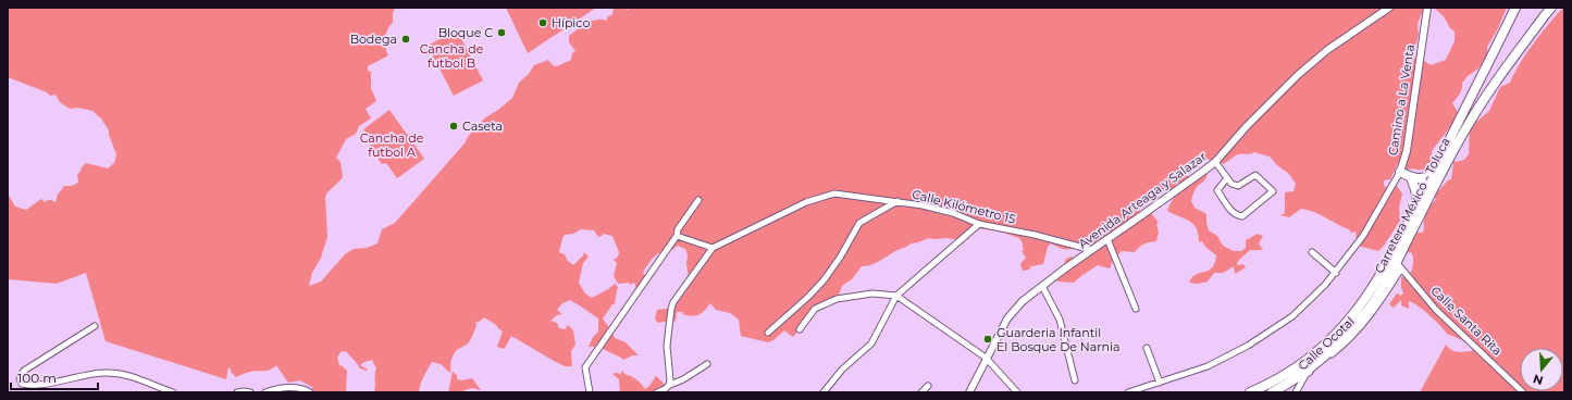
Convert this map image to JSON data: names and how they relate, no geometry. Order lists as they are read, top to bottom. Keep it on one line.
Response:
{"streets":{"main road":["Carretera México - Toluca"],"street":["Camino a La Venta","Avenida Arteaga y Salazar","Calle Kilómetro 15","Calle Santa Rita","Calle Ocotal"]},"crossings":[["Avenida Arteaga y Salazar","Calle Kilómetro 15"],["Carretera México - Toluca","Calle Santa Rita"],["Carretera México - Toluca","Calle Ocotal"],["Calle Santa Rita","Calle Ocotal"]],"parks":["Cancha de futbol B","Cancha de futbol A"],"places":["Hípico","Bloque C","Bodega","Caseta","Guarderia Infantil El Bosque De Narnia"],"scale_bar":"100 m","north":"bottom"}
